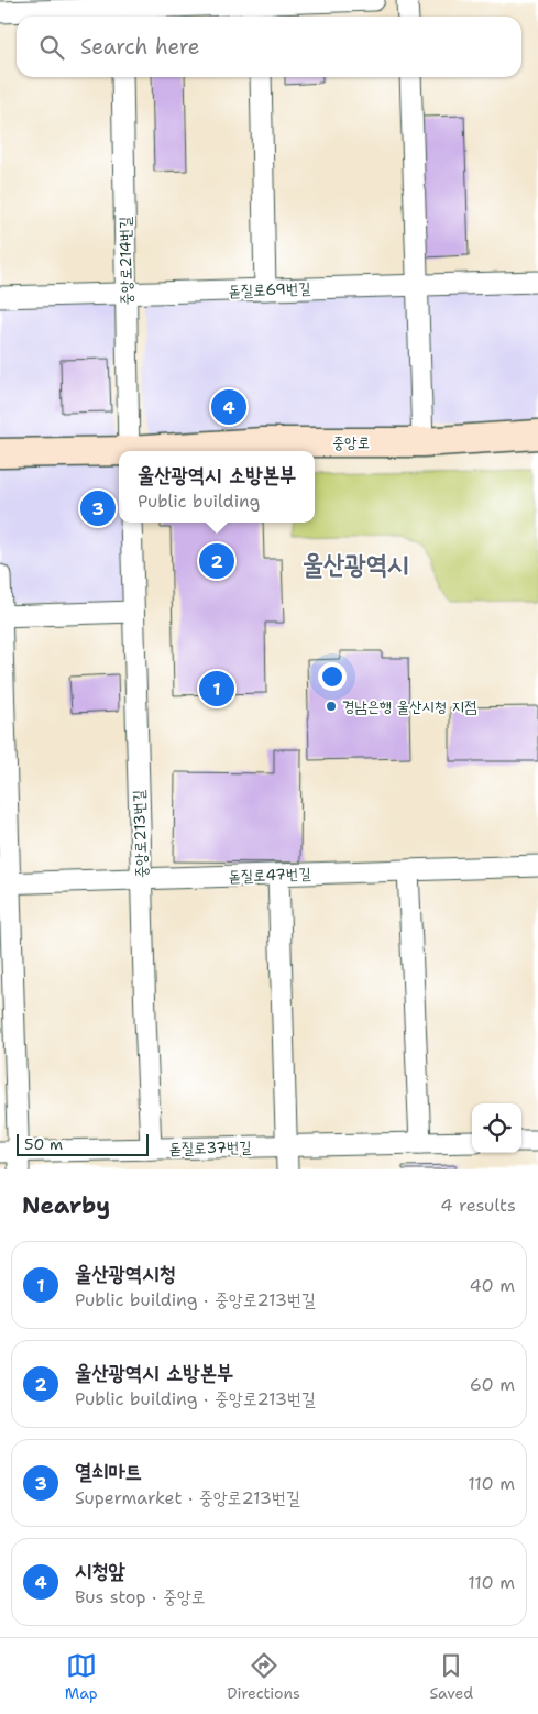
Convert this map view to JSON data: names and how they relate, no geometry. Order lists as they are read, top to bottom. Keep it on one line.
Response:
{"streets":{"main road":["중앙로"],"street":["중앙로214번길","돋질로69번길","중앙로213번길","돋질로47번길","돋질로37번길"]},"crossings":[["중앙로214번길","돋질로69번길"],["중앙로213번길","돋질로47번길"],["중앙로213번길","돋질로37번길"]],"districts":["울산광역시"],"places":["경남은행 울산시청 지점"],"scale_bar":"50 m","page":{"search":"Search here","pins":["4","3","2","1"],"popup":["울산광역시 소방본부","Public building"],"scale":"50 m","heading":["Nearby","4 results"],"list":[{"mark":"1","name":"울산광역시청","note":"Public building · 중앙로213번길","value":"40 m"},{"mark":"2","name":"울산광역시 소방본부","note":"Public building · 중앙로213번길","value":"60 m"},{"mark":"3","name":"열쇠마트","note":"Supermarket · 중앙로213번길","value":"110 m"},{"mark":"4","name":"시청앞","note":"Bus stop · 중앙로","value":"110 m"}],"nav":["Map","Directions","Saved"]}}
